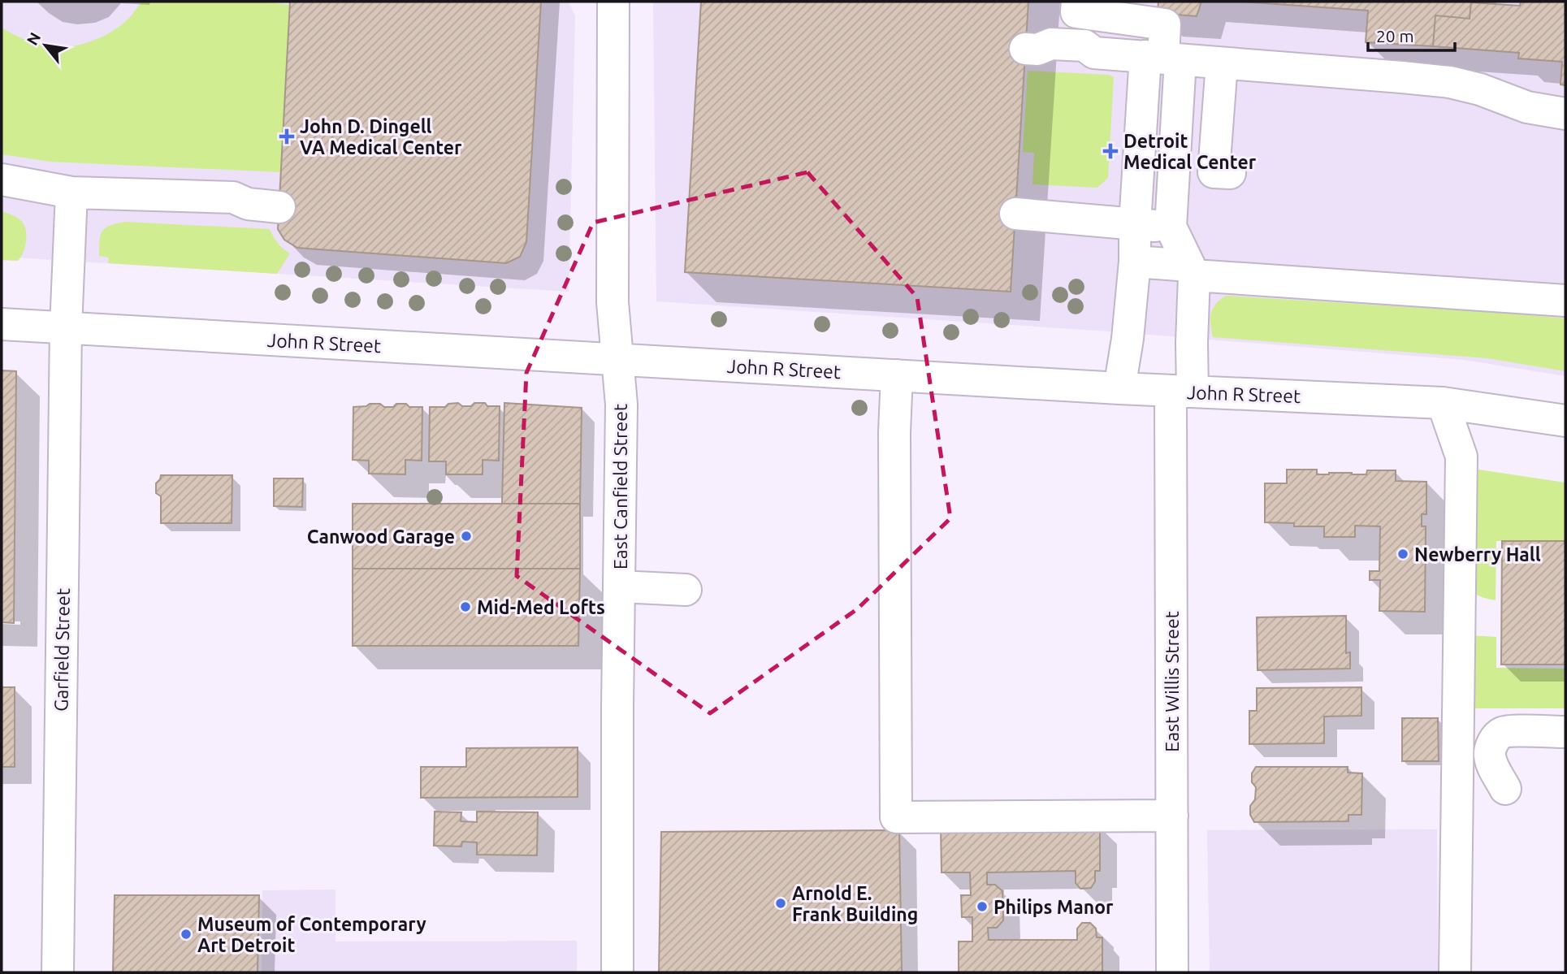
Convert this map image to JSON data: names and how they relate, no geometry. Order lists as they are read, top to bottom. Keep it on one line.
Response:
{"streets":{"street":["John R Street","East Canfield Street","Garfield Street","East Willis Street"]},"crossings":[["John R Street","East Canfield Street"],["John R Street","Garfield Street"],["John R Street","East Willis Street"]],"places":{"health":["John D. Dingell VA Medical Center","Detroit Medical Center"],"other":["Canwood Garage","Newberry Hall","Mid-Med Lofts","Arnold E. Frank Building","Philips Manor","Museum of Contemporary Art Detroit"]},"scale_bar":"20 m","north":"top left"}
